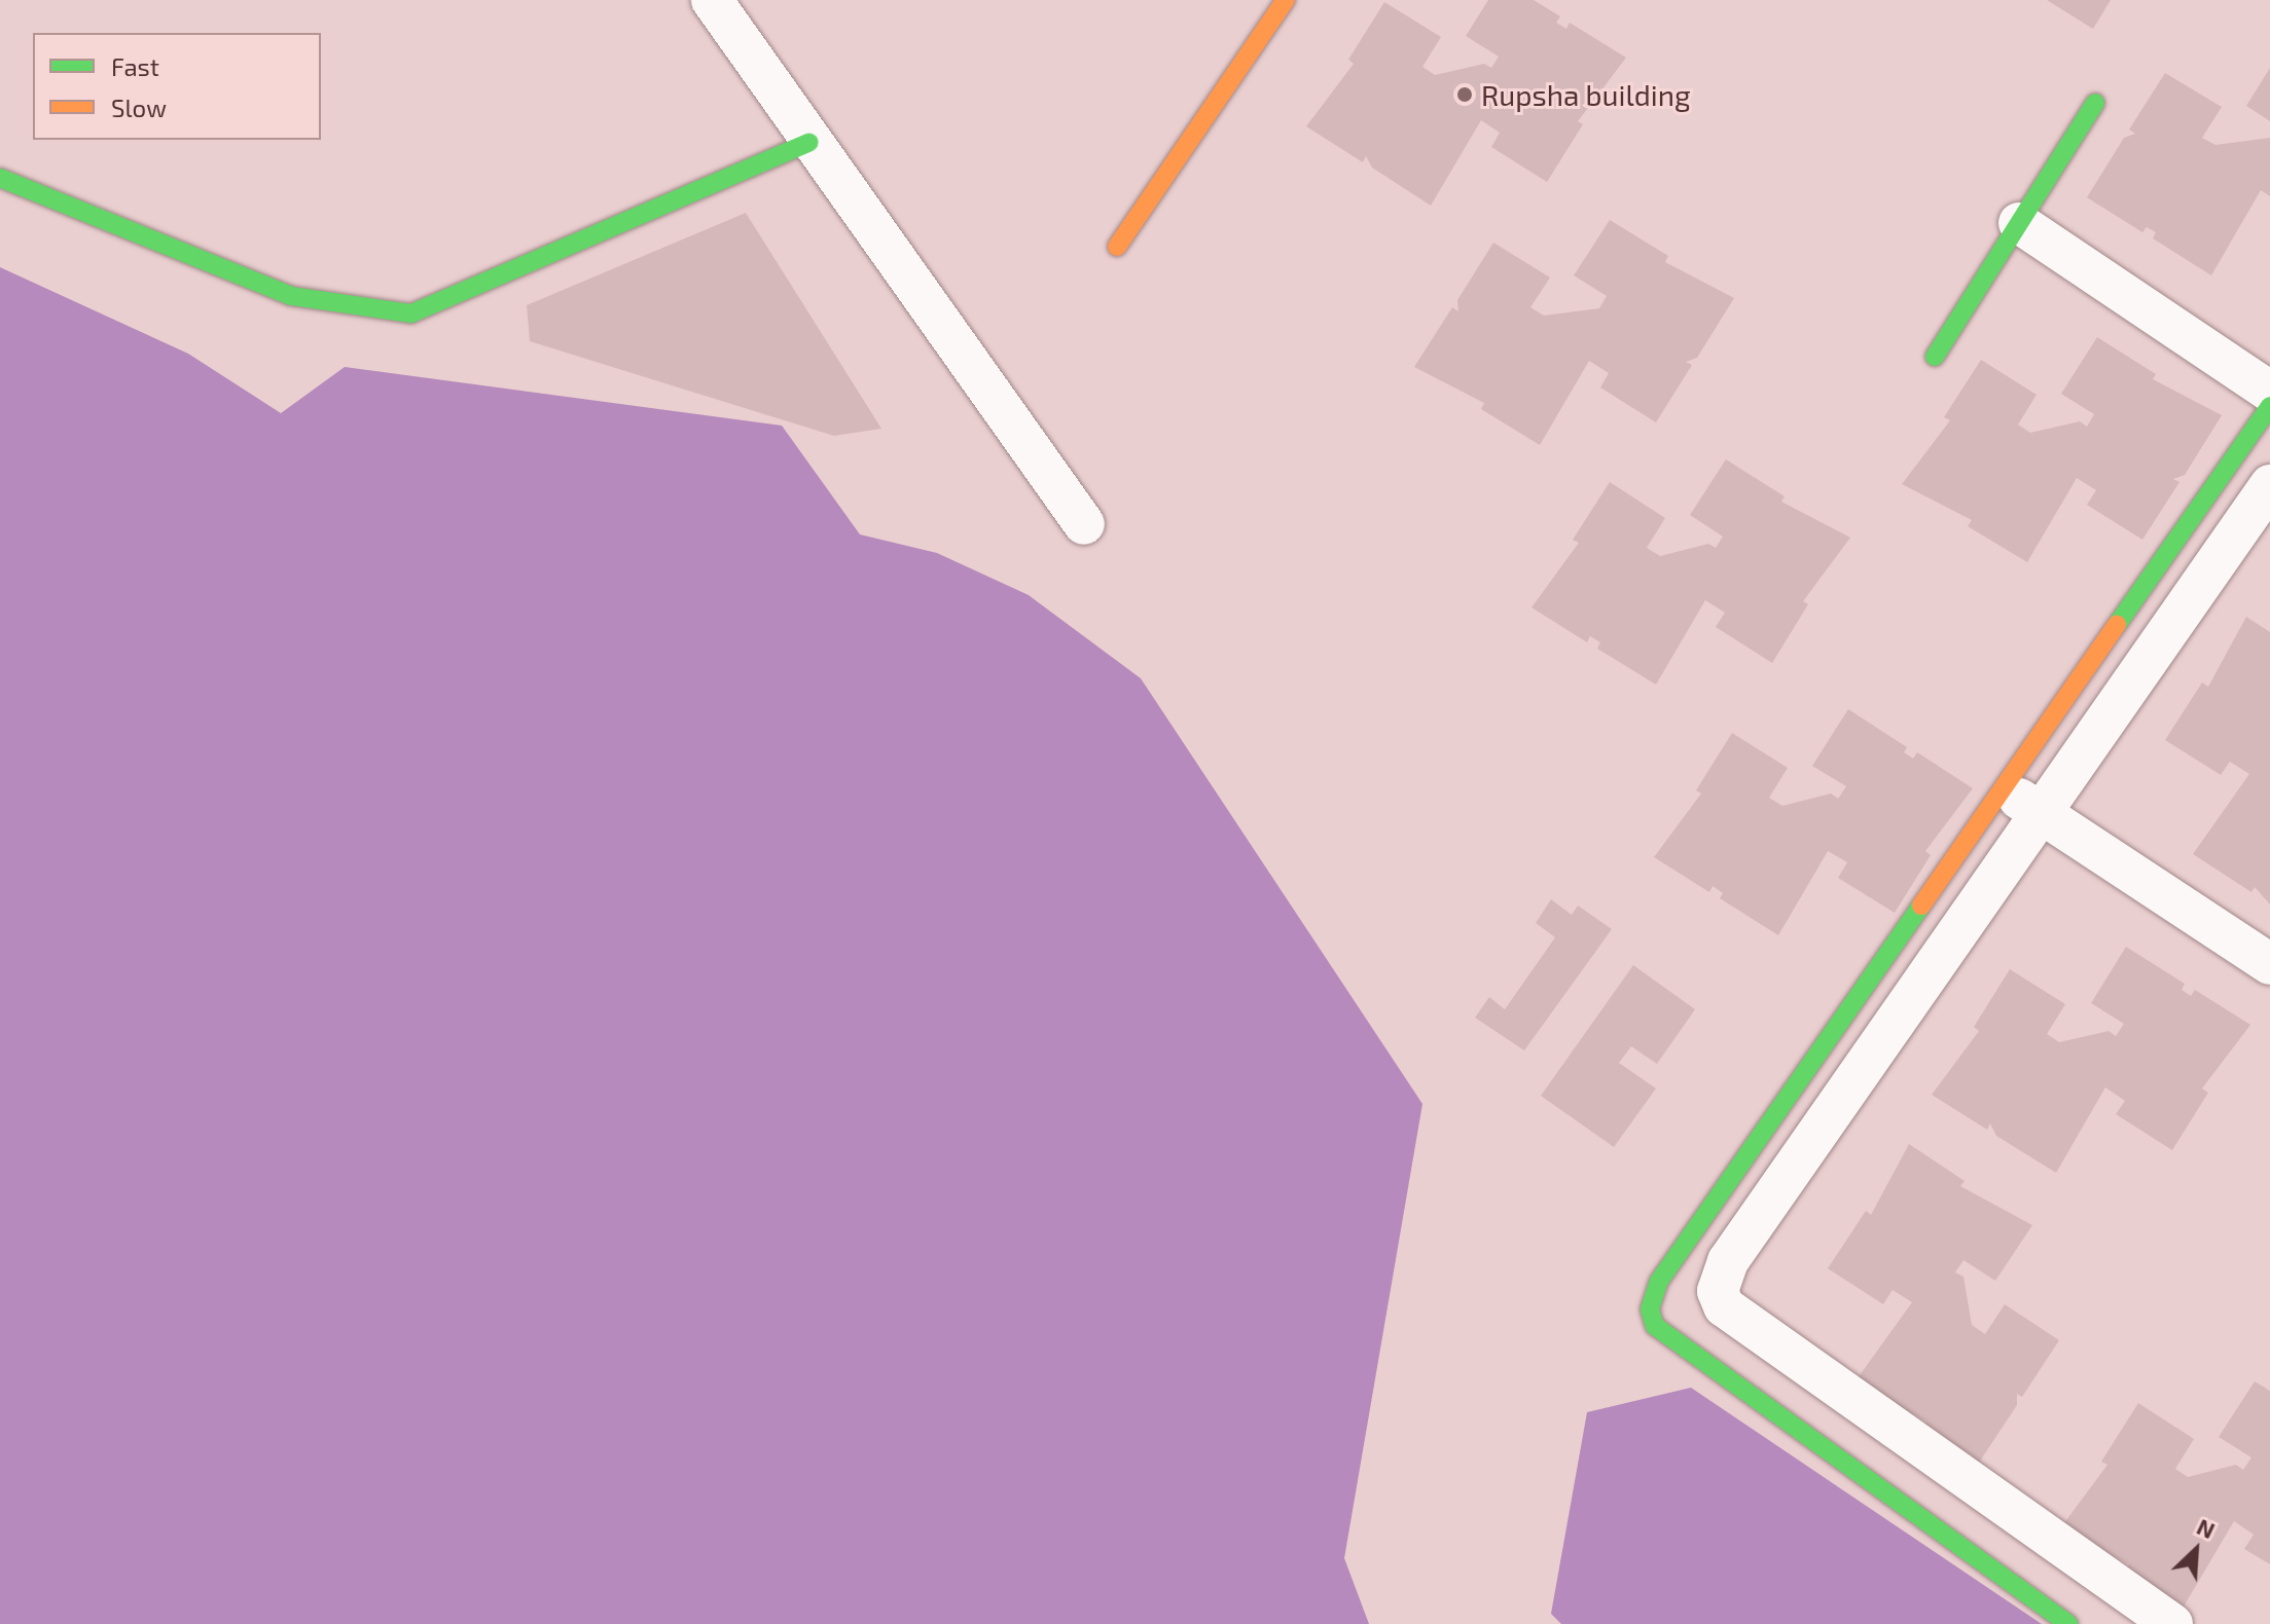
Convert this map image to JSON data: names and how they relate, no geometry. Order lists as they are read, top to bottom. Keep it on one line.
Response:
{"places":["Rupsha building"],"legend":["Fast","Slow"],"north":"top right"}
